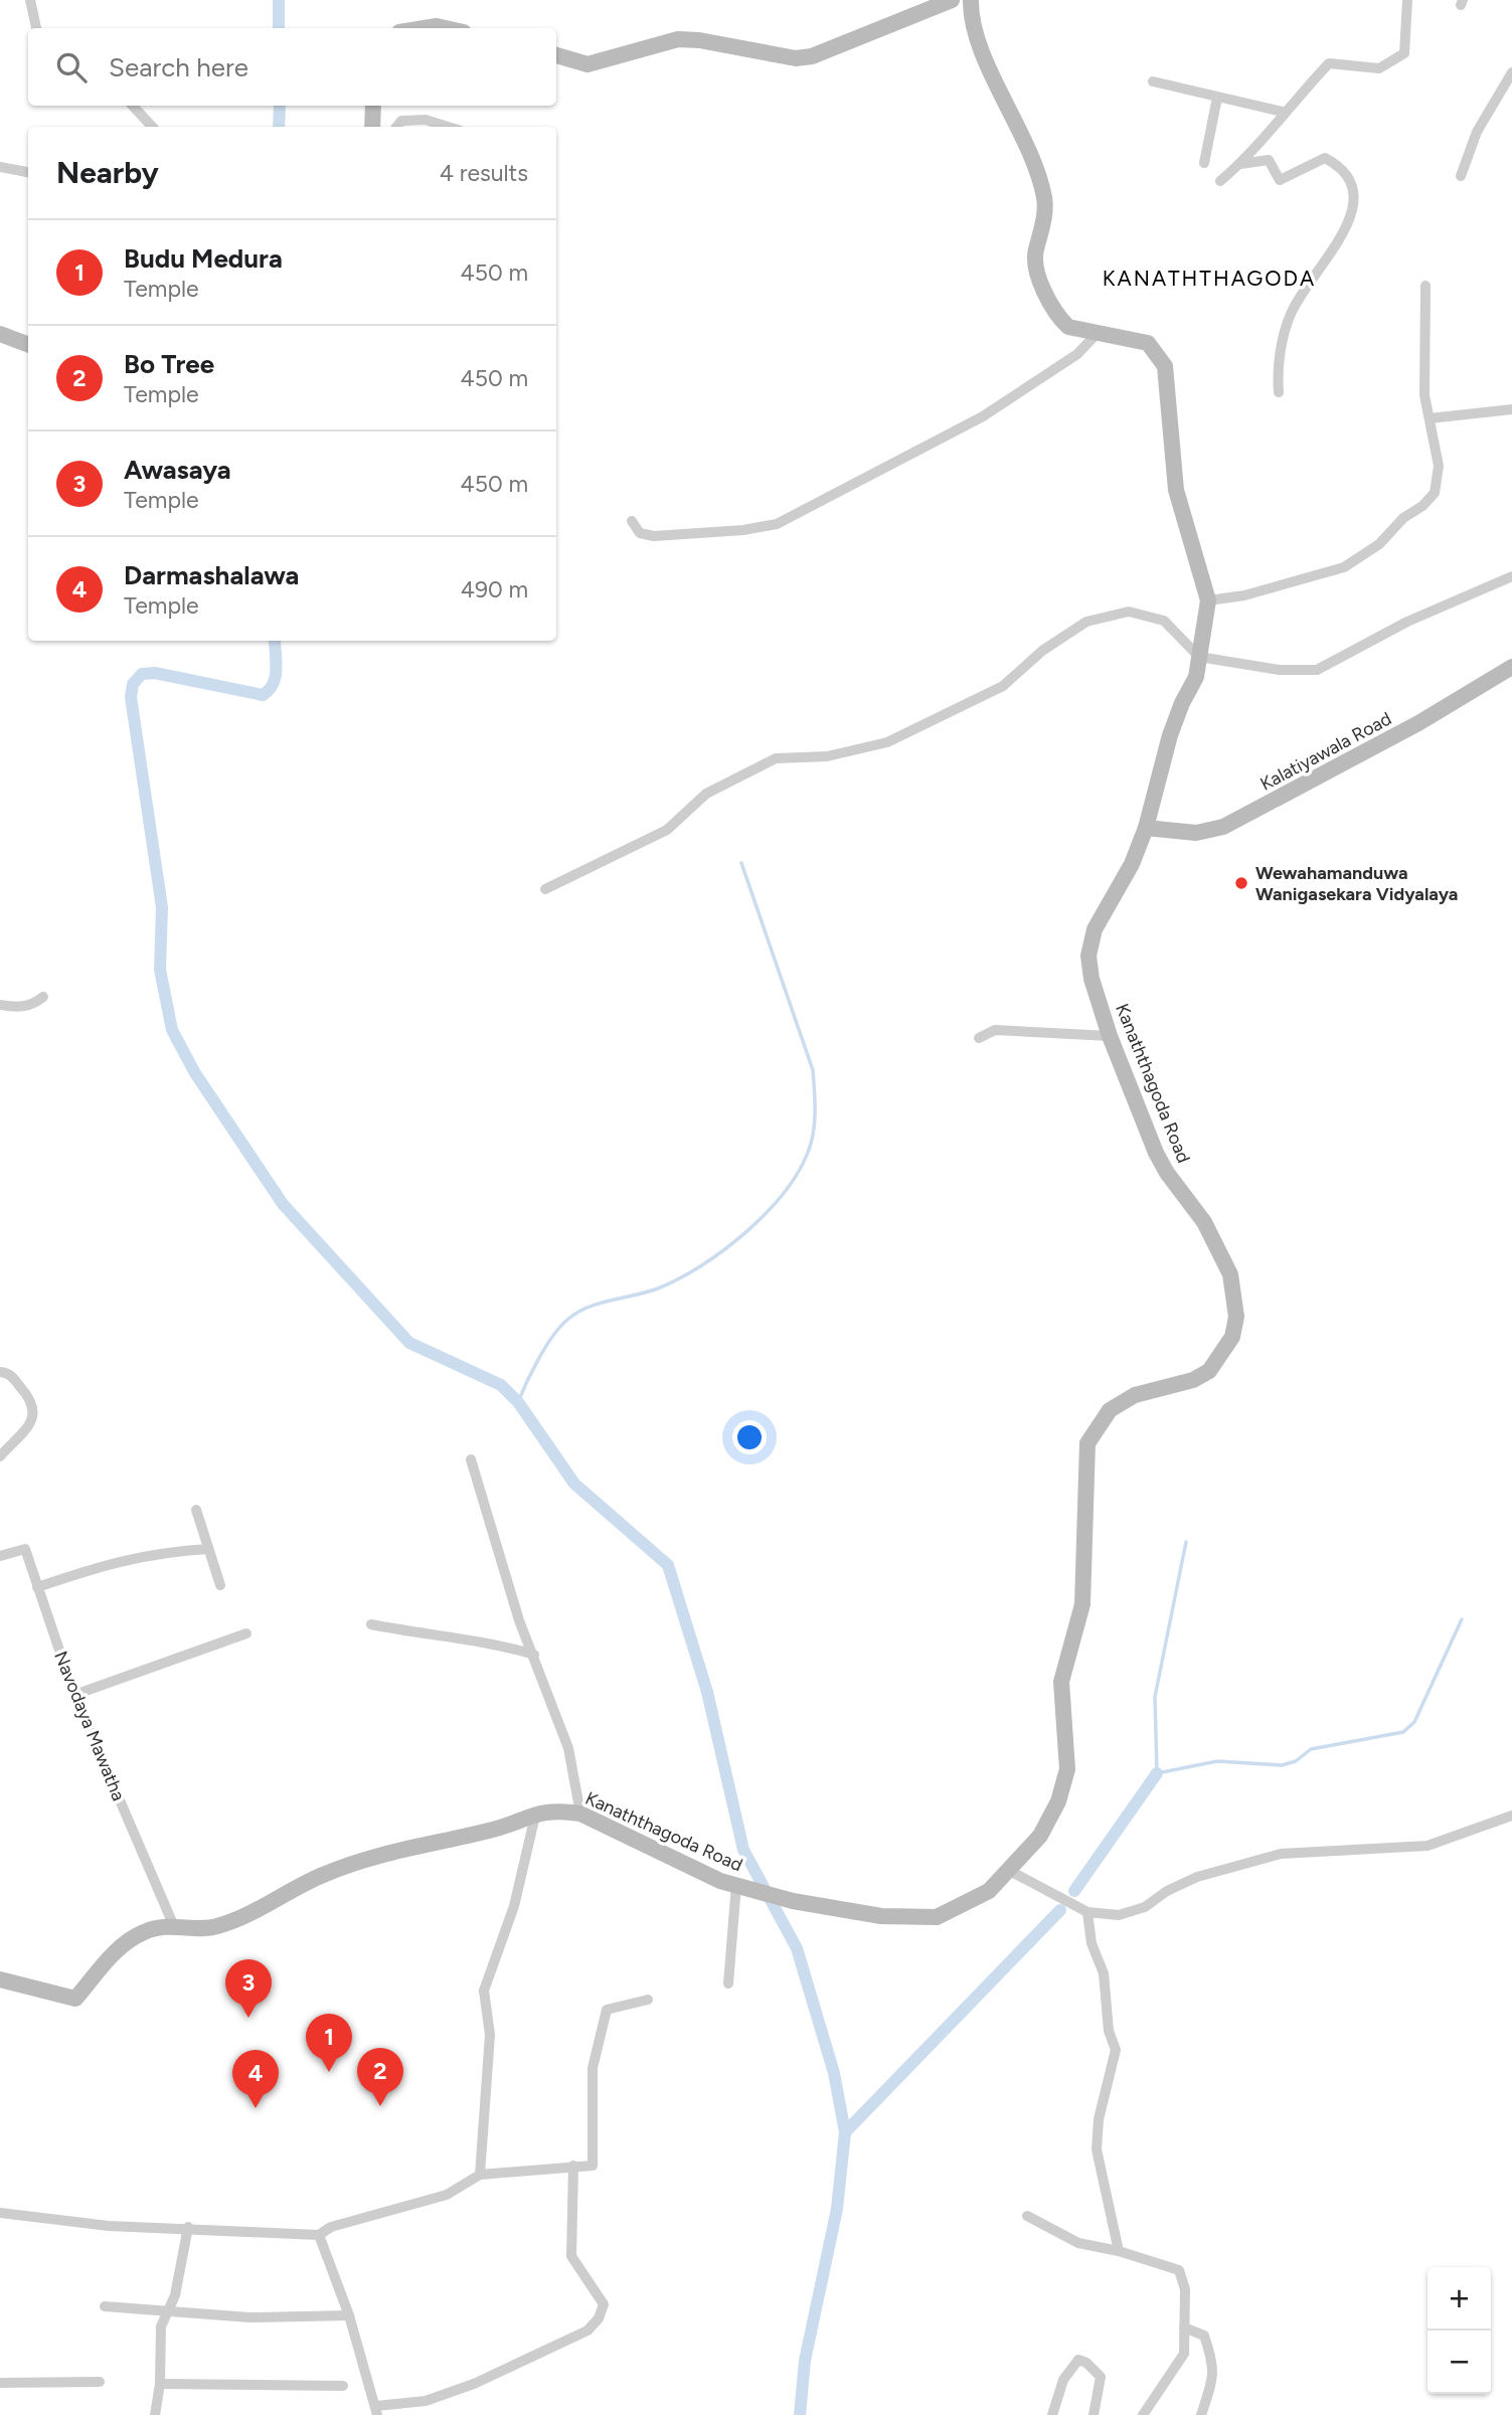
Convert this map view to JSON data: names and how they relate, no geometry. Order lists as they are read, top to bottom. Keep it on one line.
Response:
{"streets":{"street":["Kalatiyawala Road","Kanaththagoda Road","Navodaya Mawatha"]},"crossings":[["Kalatiyawala Road","Kanaththagoda Road"],["Kanaththagoda Road","Navodaya Mawatha"]],"districts":["KANATHTHAGODA"],"places":["Wewahamanduwa Wanigasekara Vidyalaya"],"page":{"search":"Search here","heading":["Nearby","4 results"],"list":[{"mark":"1","name":"Budu Medura","note":"Temple","value":"450 m"},{"mark":"2","name":"Bo Tree","note":"Temple","value":"450 m"},{"mark":"3","name":"Awasaya","note":"Temple","value":"450 m"},{"mark":"4","name":"Darmashalawa","note":"Temple","value":"490 m"}],"pins":["3","1","2","4"],"map_buttons":["+","−"]}}
